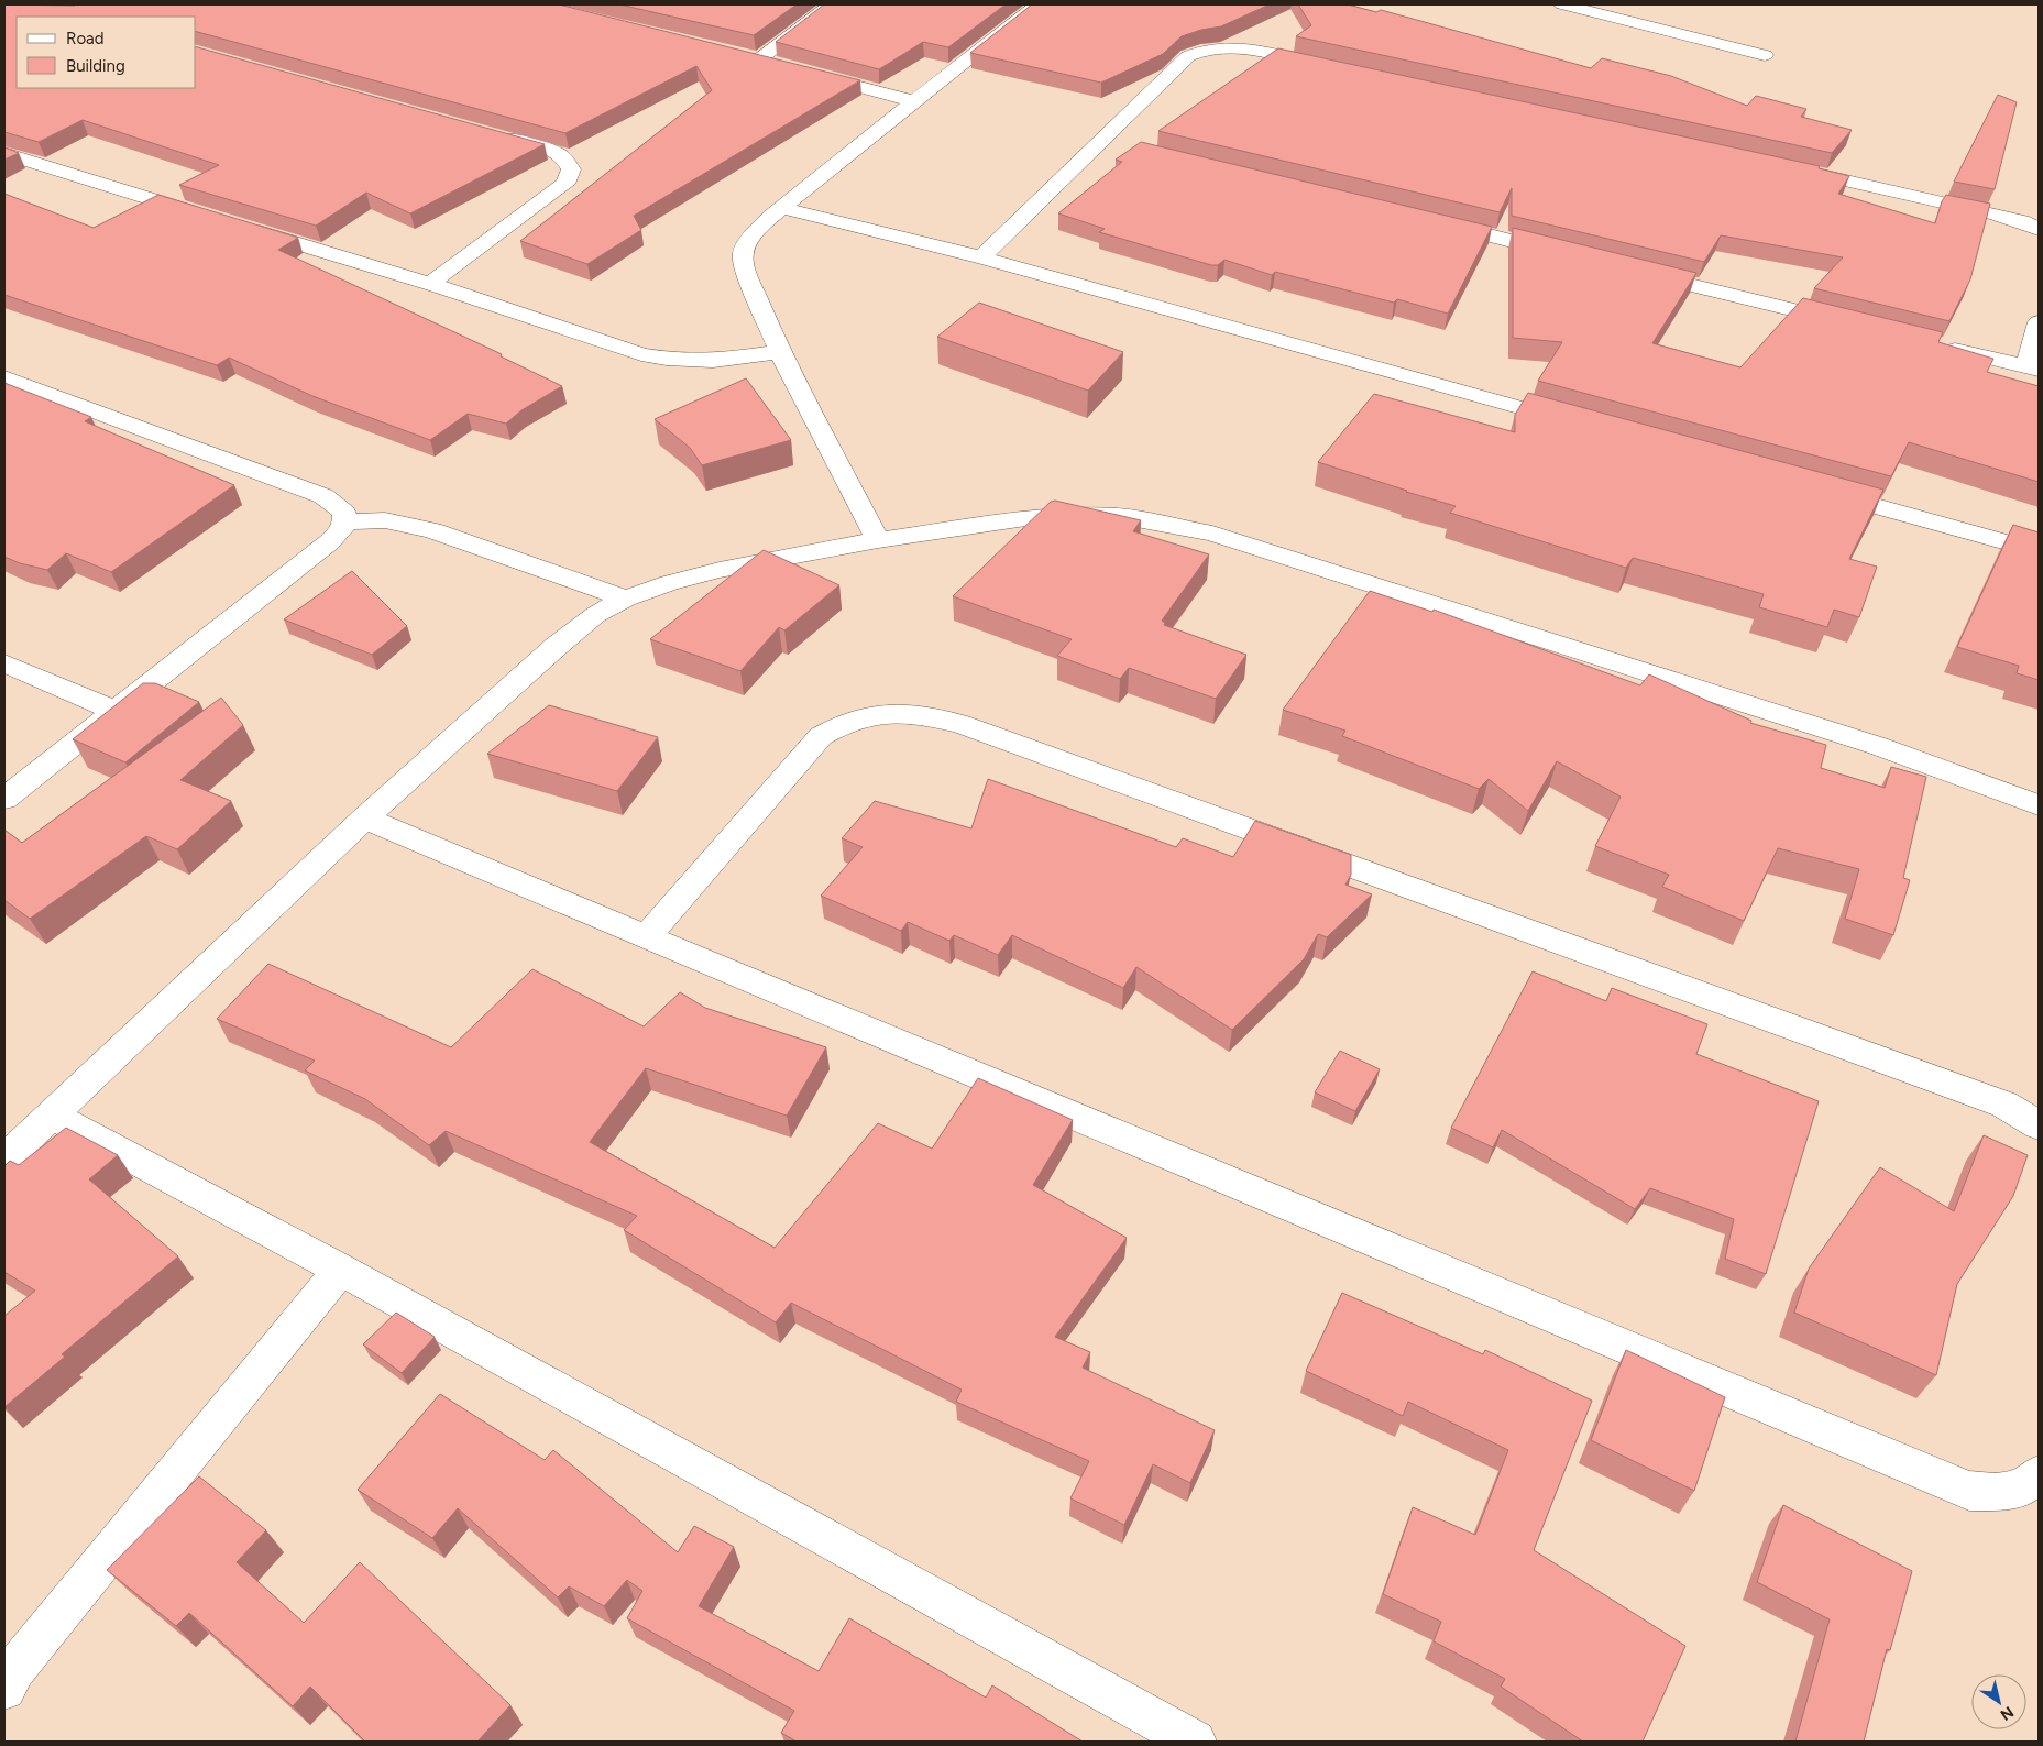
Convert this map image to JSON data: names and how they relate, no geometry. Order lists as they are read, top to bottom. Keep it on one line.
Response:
{"legend":["Road","Building"],"north":"bottom right"}
